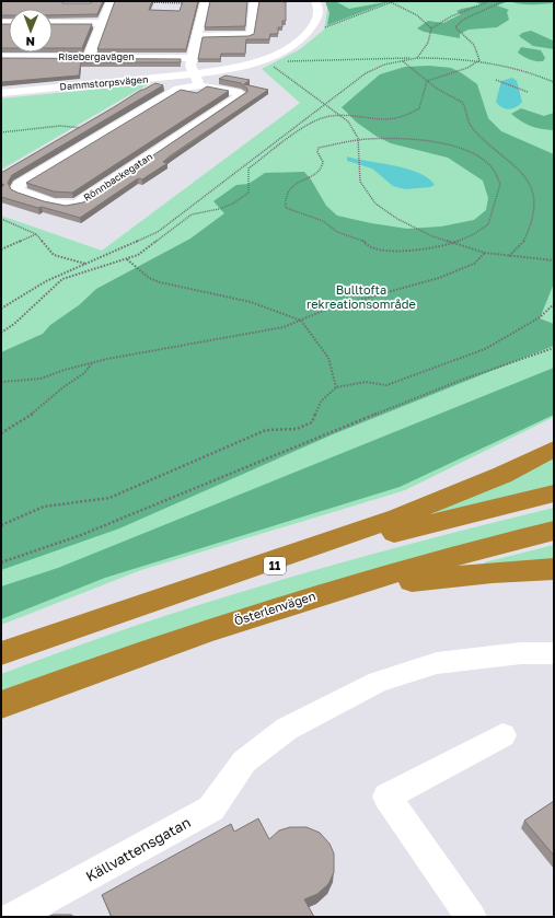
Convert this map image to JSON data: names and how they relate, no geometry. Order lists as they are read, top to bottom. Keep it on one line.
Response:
{"streets":{"highway":["11","Österlenvägen"],"street":["Risebergavägen","Dammstorpsvägen","Rönnbackegatan","Källvattensgatan"]},"crossings":[["Dammstorpsvägen","Rönnbackegatan"]],"parks":["Bulltofta rekreationsområde"],"north":"bottom"}
